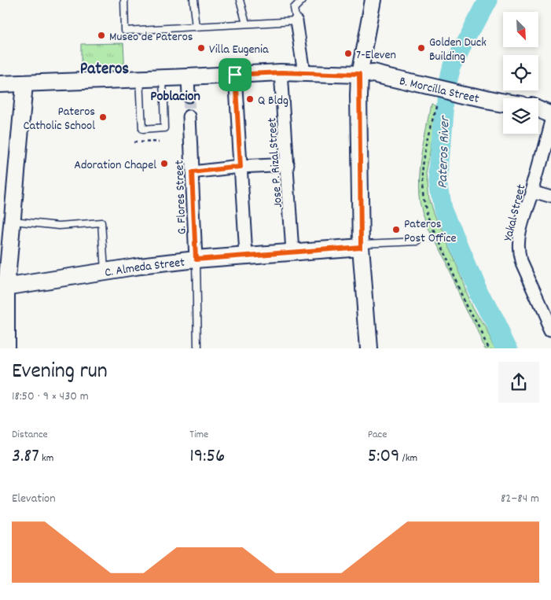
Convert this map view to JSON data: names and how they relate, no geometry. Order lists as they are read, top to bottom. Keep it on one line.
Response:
{"streets":{"main road":["B. Morcilla Street","C. Almeda Street"],"street":["Jose P. Rizal Street","G. Flores Street","Yakal Street"]},"crossings":[["B. Morcilla Street","Jose P. Rizal Street"],["Jose P. Rizal Street","C. Almeda Street"],["G. Flores Street","C. Almeda Street"]],"districts":["Pateros","Poblacion"],"water":["Pateros River"],"places":["Museo de Pateros","Villa Eugenia","Golden Duck Building","7-Eleven","Q Bldg","Pateros Catholic School","Adoration Chapel","Pateros Post Office"],"north":"bottom right","page":{"heading":["Evening run","18:50 · 9 × 430 m"],"stats":[["Distance","3.87 km"],["Time","19:56"],["Pace","5:09 /km"]],"chart":["Elevation","82–84 m"]}}
